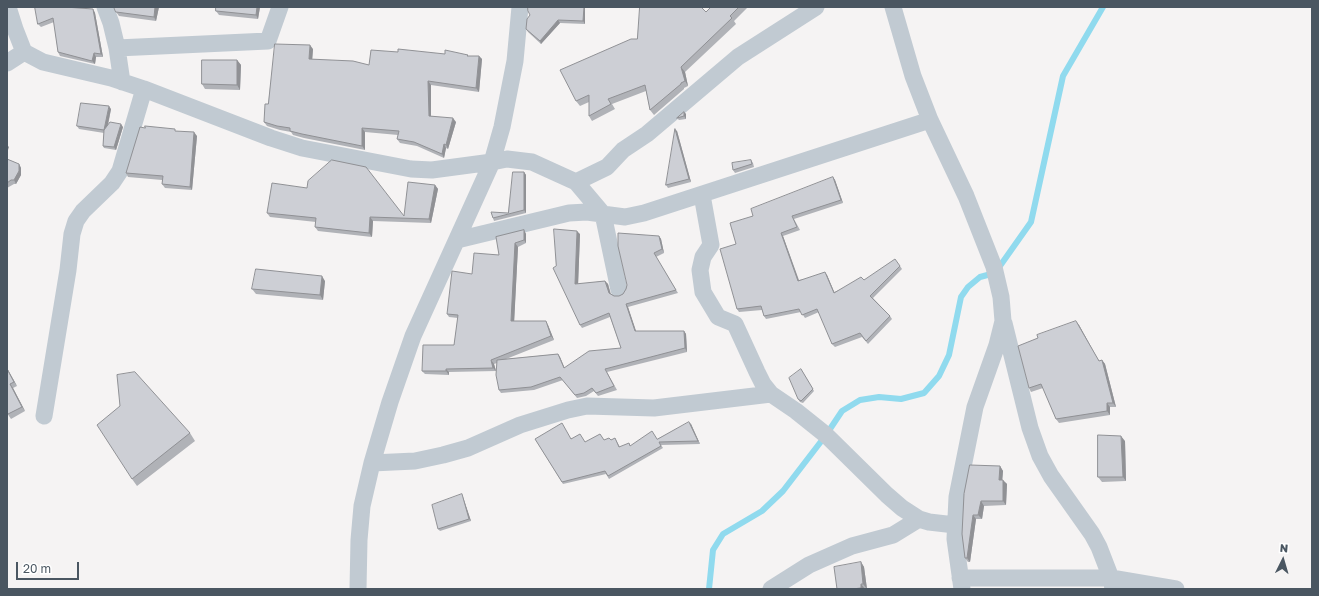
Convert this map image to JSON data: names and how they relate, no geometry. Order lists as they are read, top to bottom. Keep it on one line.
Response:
{"scale_bar":"20 m","north":"top"}
